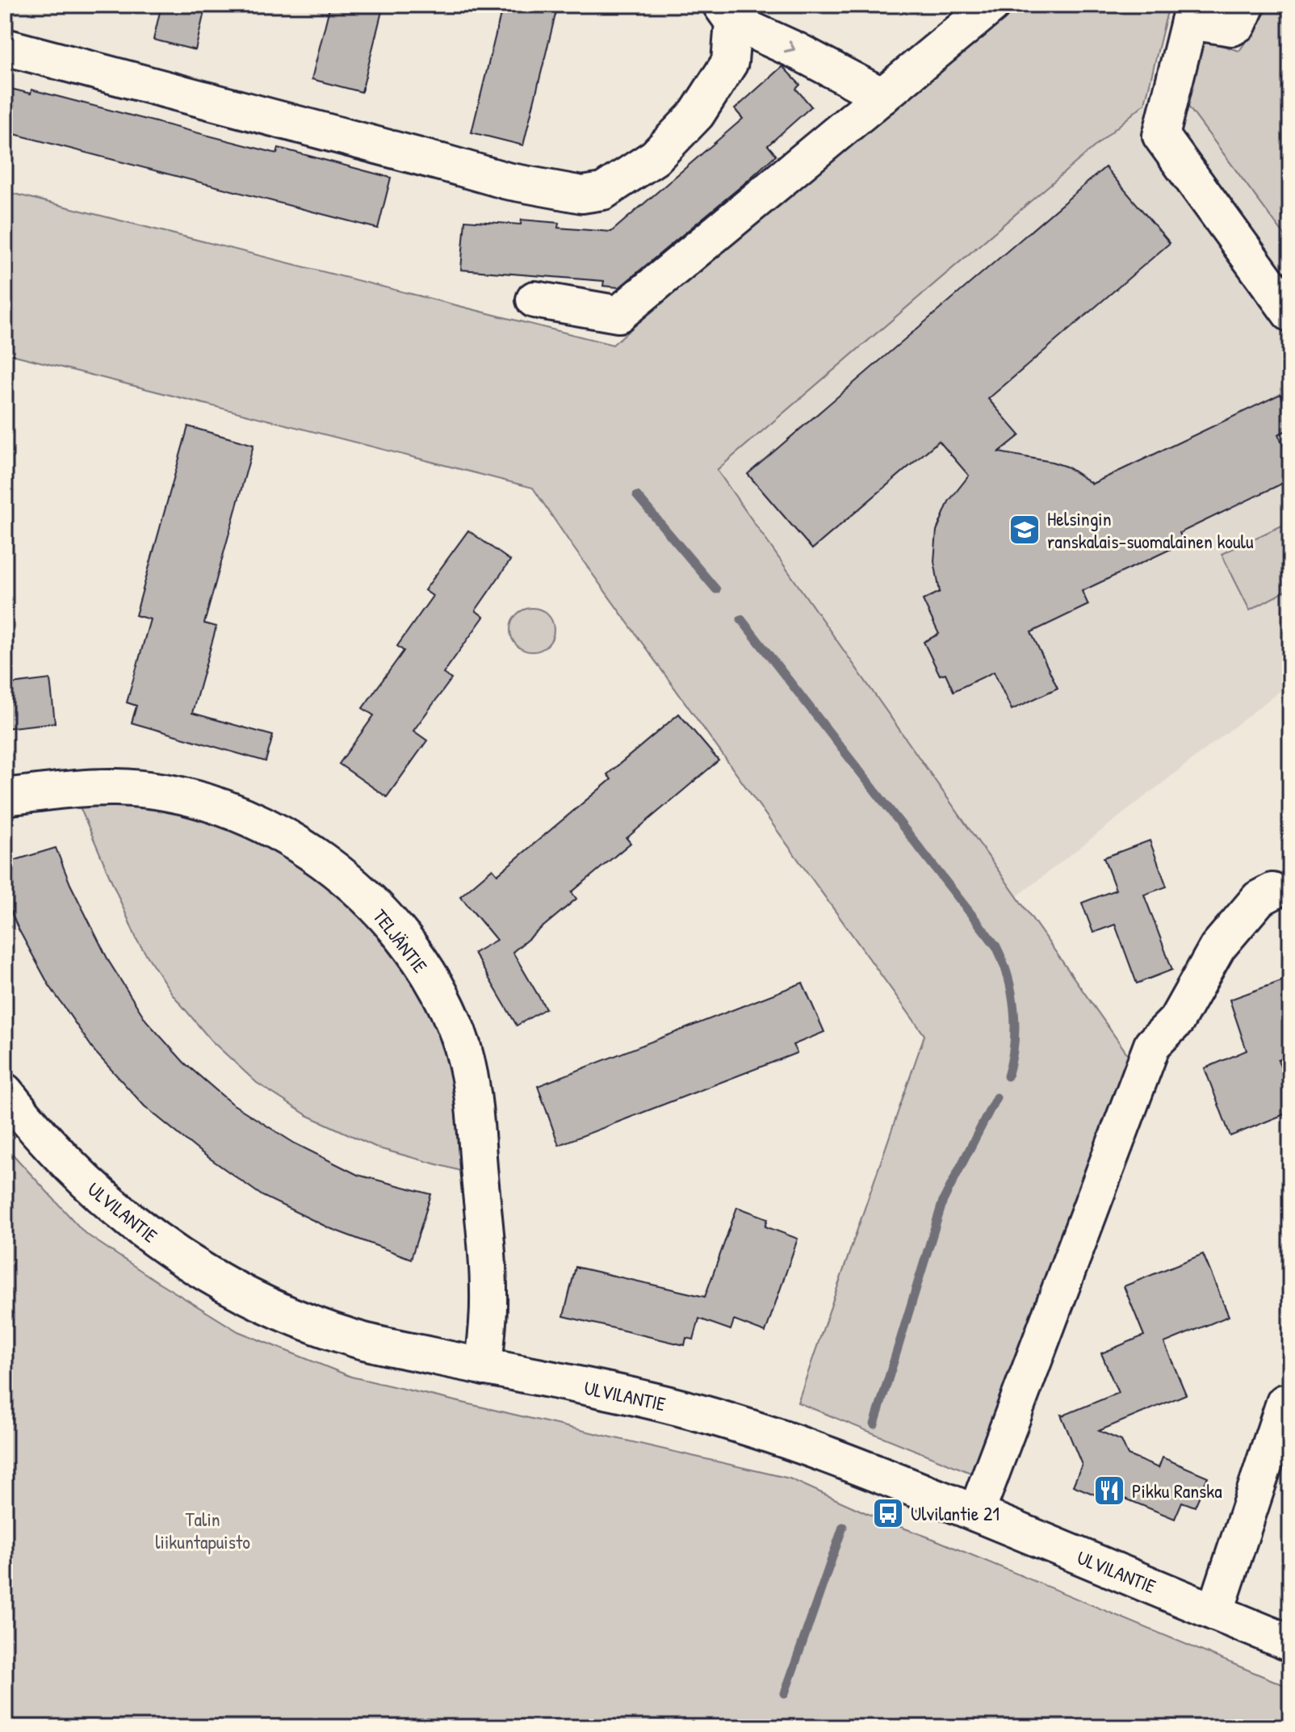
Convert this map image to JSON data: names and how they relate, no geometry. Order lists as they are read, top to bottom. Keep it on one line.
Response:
{"streets":{"street":["TELJÄNTIE","ULVILANTIE"]},"crossings":[["TELJÄNTIE","ULVILANTIE"]],"parks":["Talin liikuntapuisto"],"places":{"school or university":["Helsingin ranskalais-suomalainen koulu"],"restaurant":["Pikku Ranska"],"bus stop":["Ulvilantie 21"]}}
